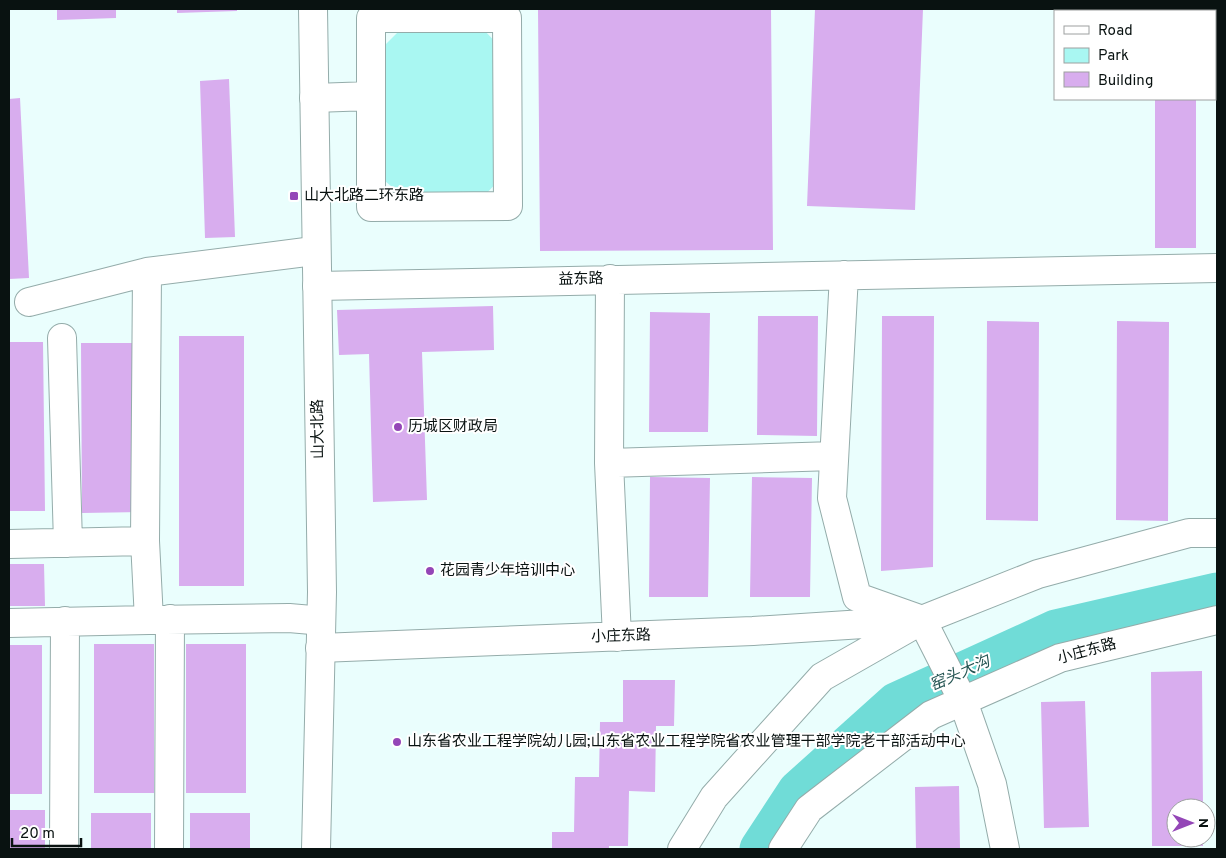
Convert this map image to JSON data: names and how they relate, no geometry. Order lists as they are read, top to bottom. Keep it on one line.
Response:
{"streets":{"street":["益东路","山大北路","小庄东路"]},"crossings":[["益东路","山大北路"],["山大北路","小庄东路"]],"water":["窑头大沟"],"places":{"transit":["山大北路二环东路"],"other":["历城区财政局","花园青少年培训中心","山东省农业工程学院幼儿园;山东省农业工程学院省农业管理干部学院老干部活动中心"]},"legend":["Road","Park","Building"],"scale_bar":"20 m","north":"right"}
